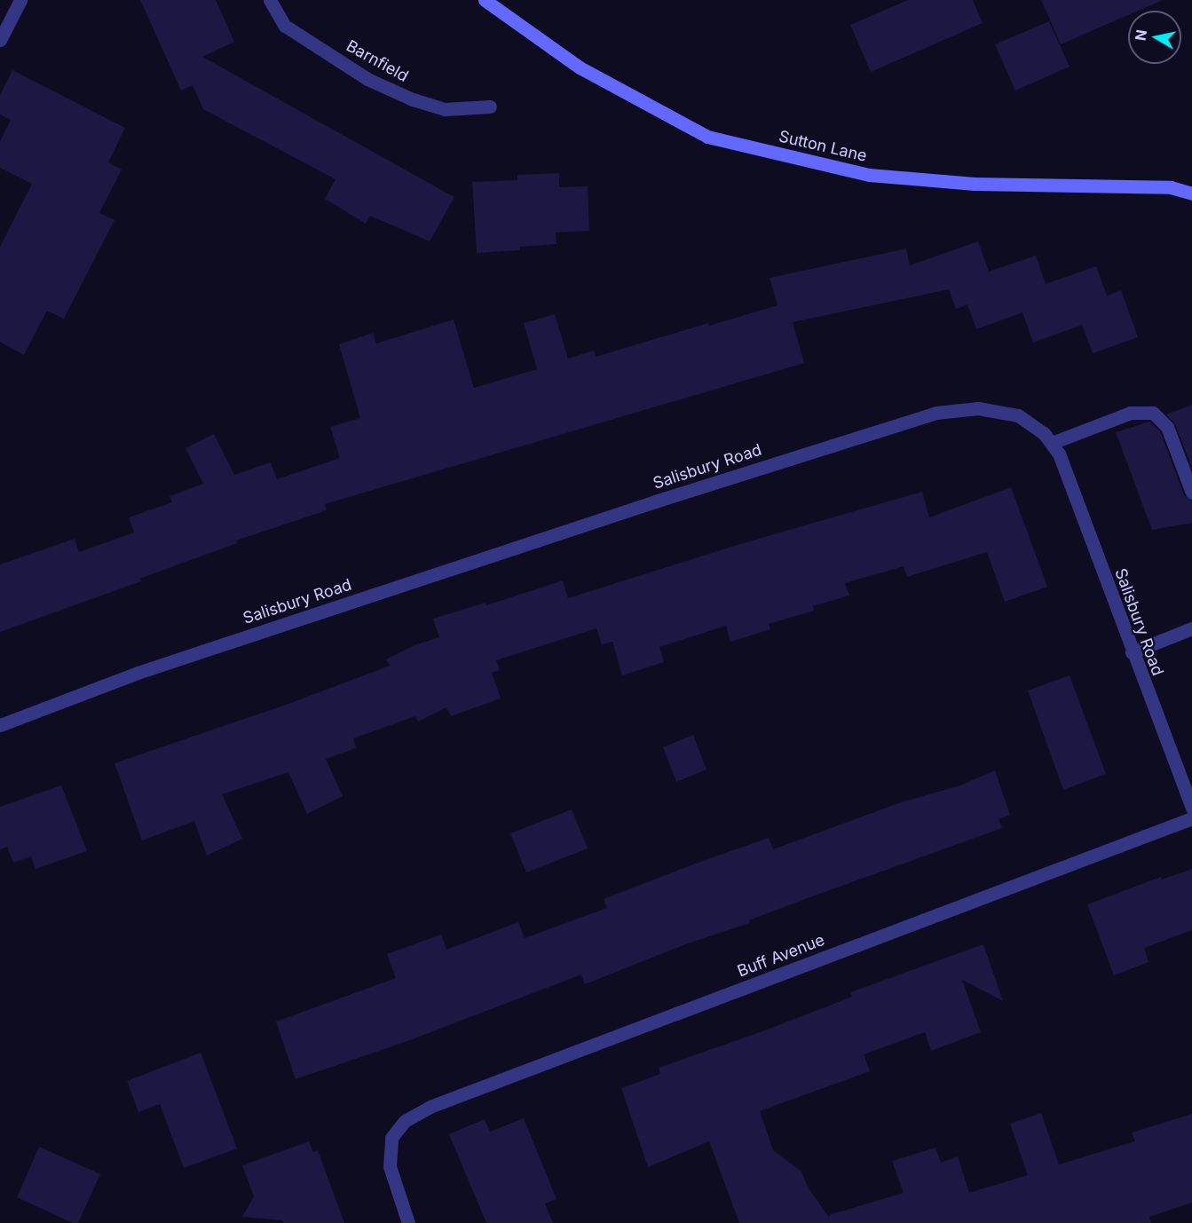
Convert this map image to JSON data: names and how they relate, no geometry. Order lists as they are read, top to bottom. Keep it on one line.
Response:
{"streets":{"main road":["Sutton Lane"],"street":["Barnfield","Salisbury Road","Buff Avenue"]},"north":"left"}
